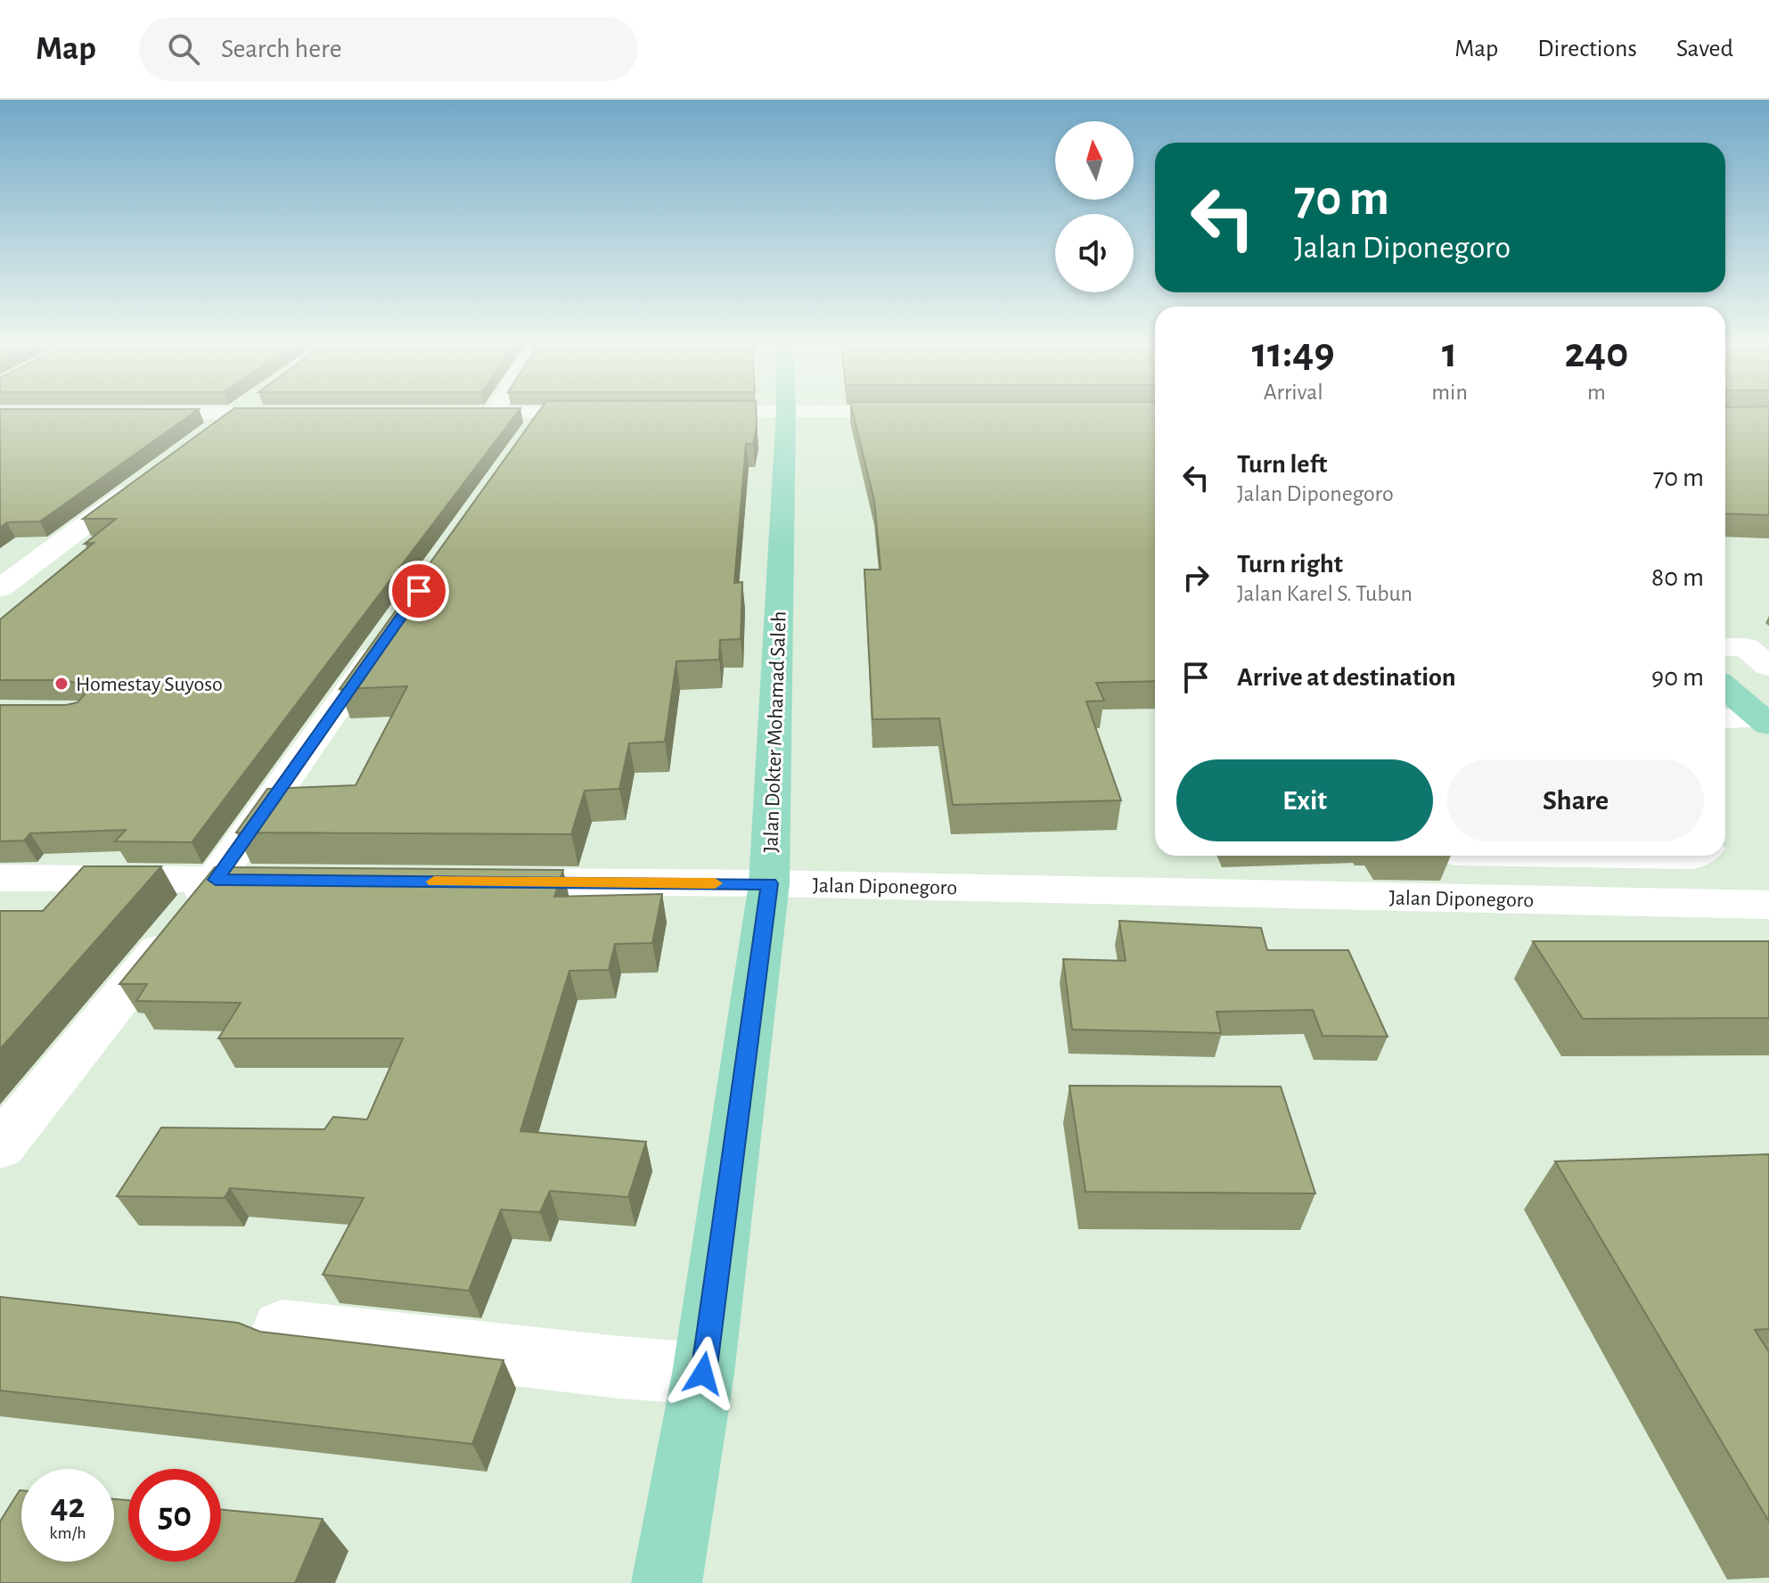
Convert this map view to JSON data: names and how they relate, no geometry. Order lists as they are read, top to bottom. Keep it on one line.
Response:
{"streets":{"main road":["Jalan Dokter Mohamad Saleh"],"street":["Jalan Diponegoro"]},"crossings":[["Jalan Dokter Mohamad Saleh","Jalan Diponegoro"]],"places":["Homestay Suyoso"],"north":"top","page":{"header":"Map","search":"Search here","nav":["Map","Directions","Saved"],"turn":["70 m","Jalan Diponegoro"],"eta":["11:49","Arrival","1","min","240","m"],"list":[{"name":"Turn left","note":"Jalan Diponegoro","value":"70 m"},{"name":"Turn right","note":"Jalan Karel S. Tubun","value":"80 m"},{"name":"Arrive at destination","value":"90 m"}],"buttons":["Exit","Share"],"speed":"42 km/h","limit":"50"}}
